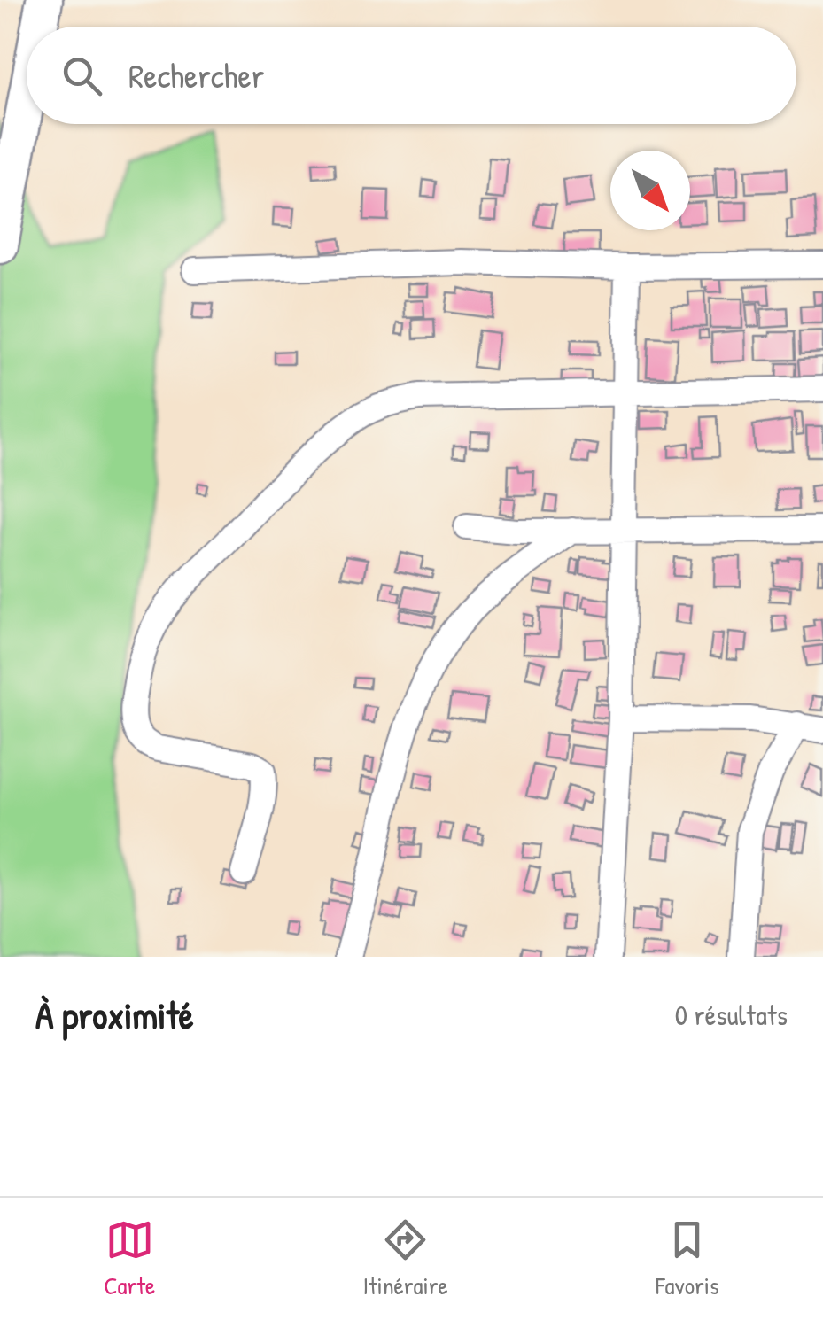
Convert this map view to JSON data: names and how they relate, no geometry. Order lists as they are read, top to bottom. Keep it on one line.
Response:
{"north":"bottom right","page":{"search":"Rechercher","heading":["À proximité","0 résultats"],"nav":["Carte","Itinéraire","Favoris"]}}
